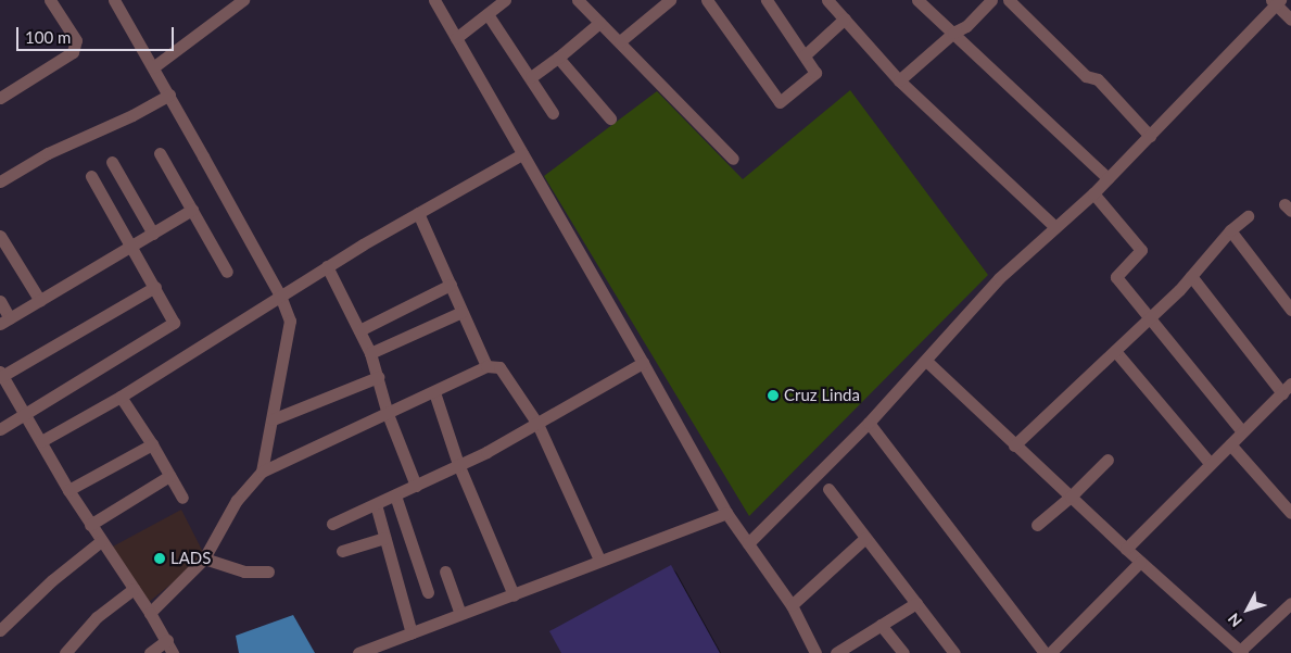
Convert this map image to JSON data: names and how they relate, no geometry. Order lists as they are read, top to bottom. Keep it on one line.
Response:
{"places":["Cruz Linda","LADS"],"scale_bar":"100 m","north":"bottom left"}
